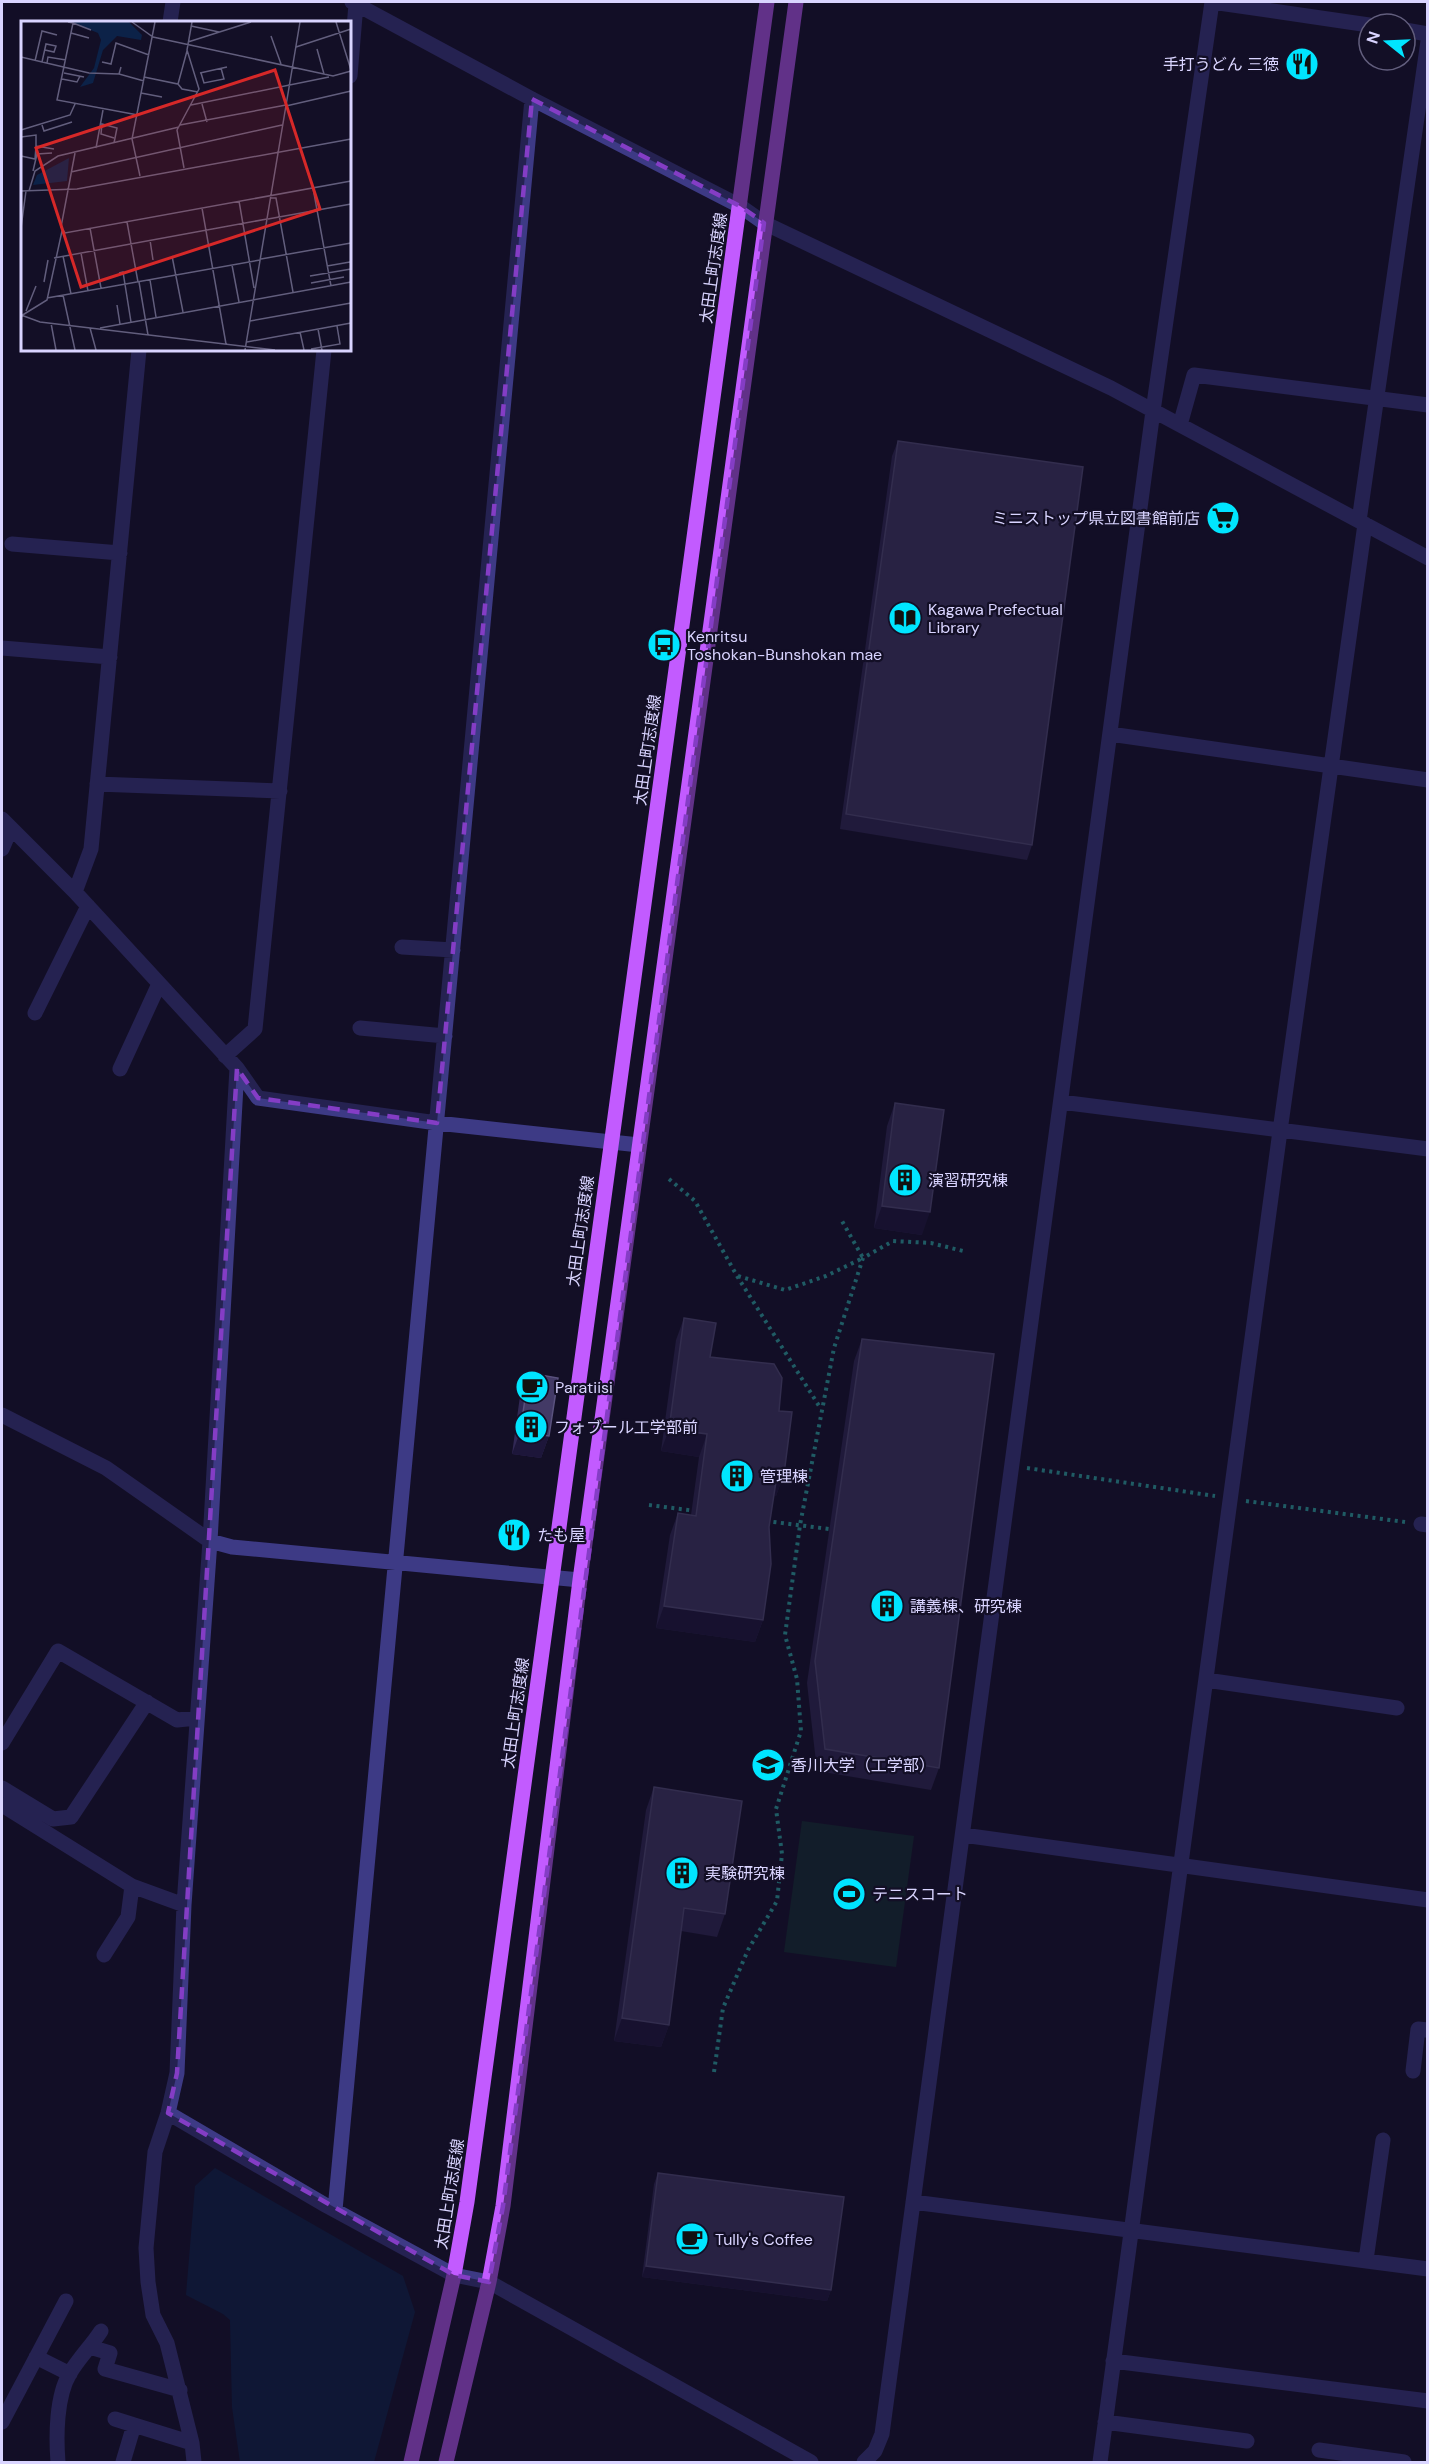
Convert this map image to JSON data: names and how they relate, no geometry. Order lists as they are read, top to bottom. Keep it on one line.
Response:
{"streets":{"main road":["太田上町志度線"]},"places":{"restaurant":["手打うどん 三徳","たも屋"],"supermarket":["ミニストップ県立図書館前店"],"library":["Kagawa Prefectual Library"],"bus stop":["Kenritsu Toshokan-Bunshokan mae"],"building":["演習研究棟","フォブール工学部前","管理棟","講義棟、研究棟","実験研究棟"],"cafe":["Paratiisi","Tully's Coffee"],"school or university":["香川大学（工学部）"],"sports":["テニスコート"]},"north":"left"}
